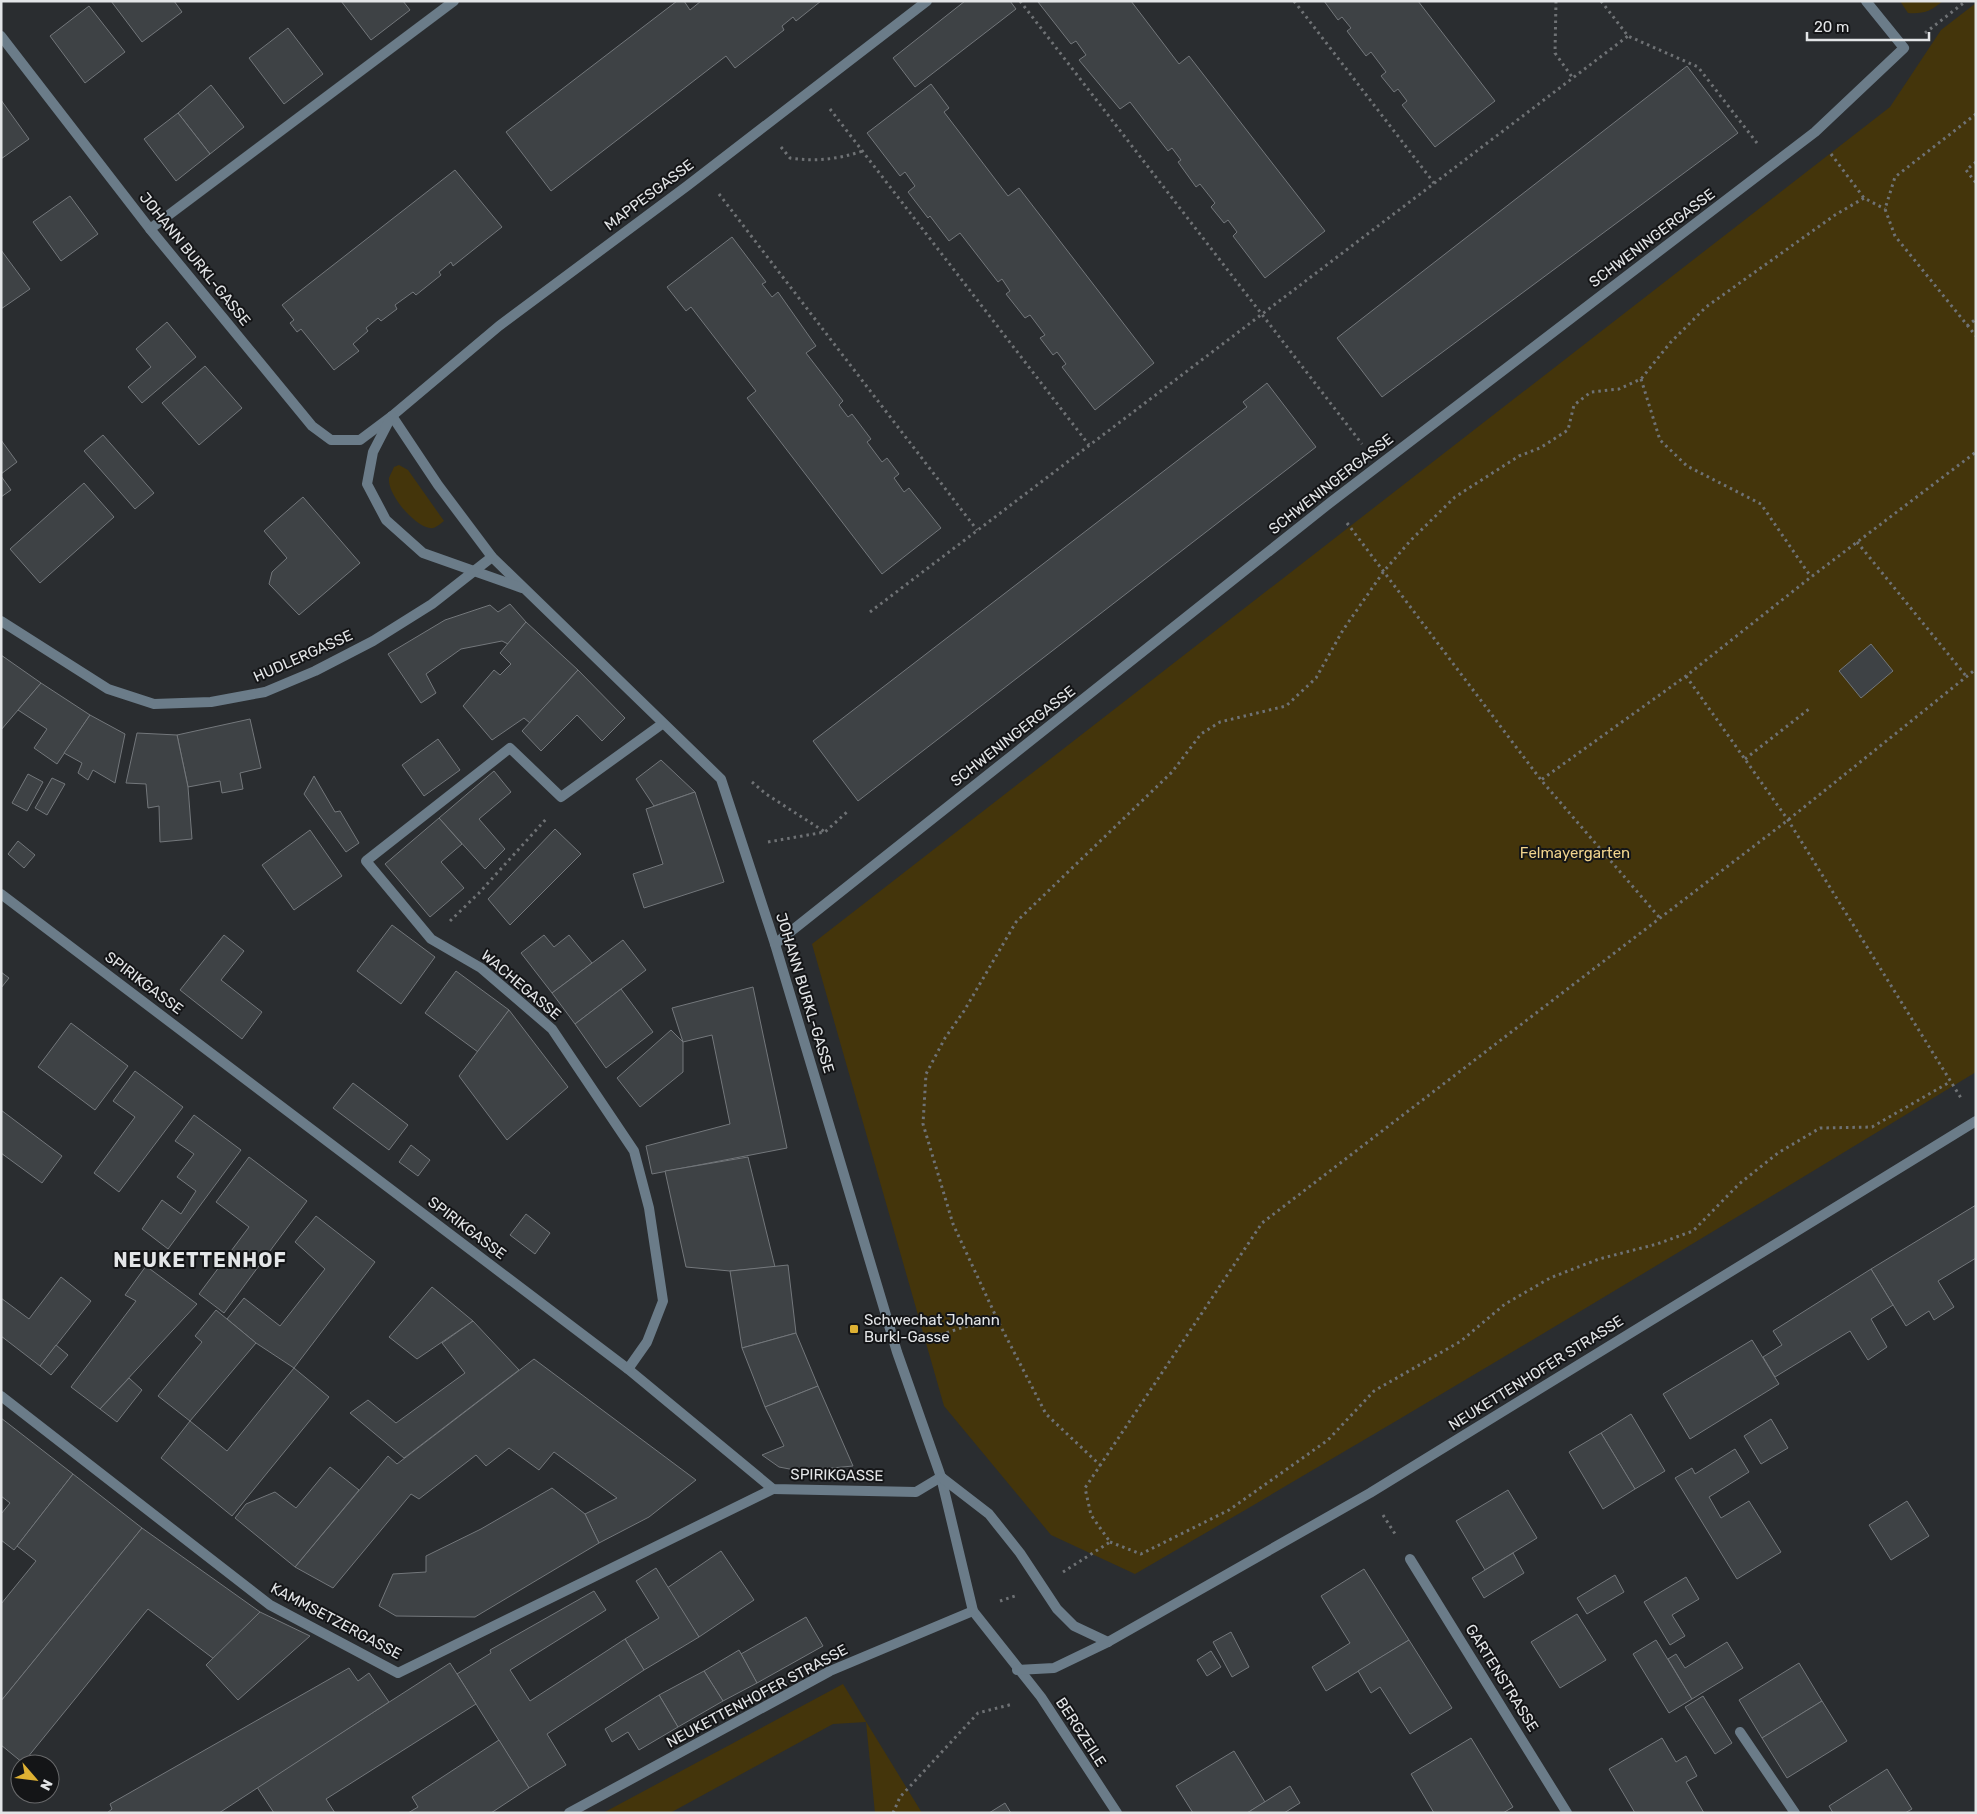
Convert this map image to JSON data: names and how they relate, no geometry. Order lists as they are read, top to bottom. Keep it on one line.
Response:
{"streets":{"street":["MAPPESGASSE","SCHWENINGERGASSE","JOHANN BURKL-GASSE","HUDLERGASSE","SPIRIKGASSE","WACHEGASSE","NEUKETTENHOFER STRASSE","KAMMSETZERGASSE","GARTENSTRASSE","BERGZEILE"]},"crossings":[["MAPPESGASSE","JOHANN BURKL-GASSE"],["SCHWENINGERGASSE","JOHANN BURKL-GASSE"],["JOHANN BURKL-GASSE","HUDLERGASSE"],["JOHANN BURKL-GASSE","SPIRIKGASSE"],["JOHANN BURKL-GASSE","NEUKETTENHOFER STRASSE"],["SPIRIKGASSE","WACHEGASSE"],["SPIRIKGASSE","KAMMSETZERGASSE"],["NEUKETTENHOFER STRASSE","BERGZEILE"]],"districts":["NEUKETTENHOF"],"parks":["Felmayergarten"],"places":{"transit":["Schwechat Johann Burkl-Gasse"]},"scale_bar":"20 m","north":"bottom right"}
